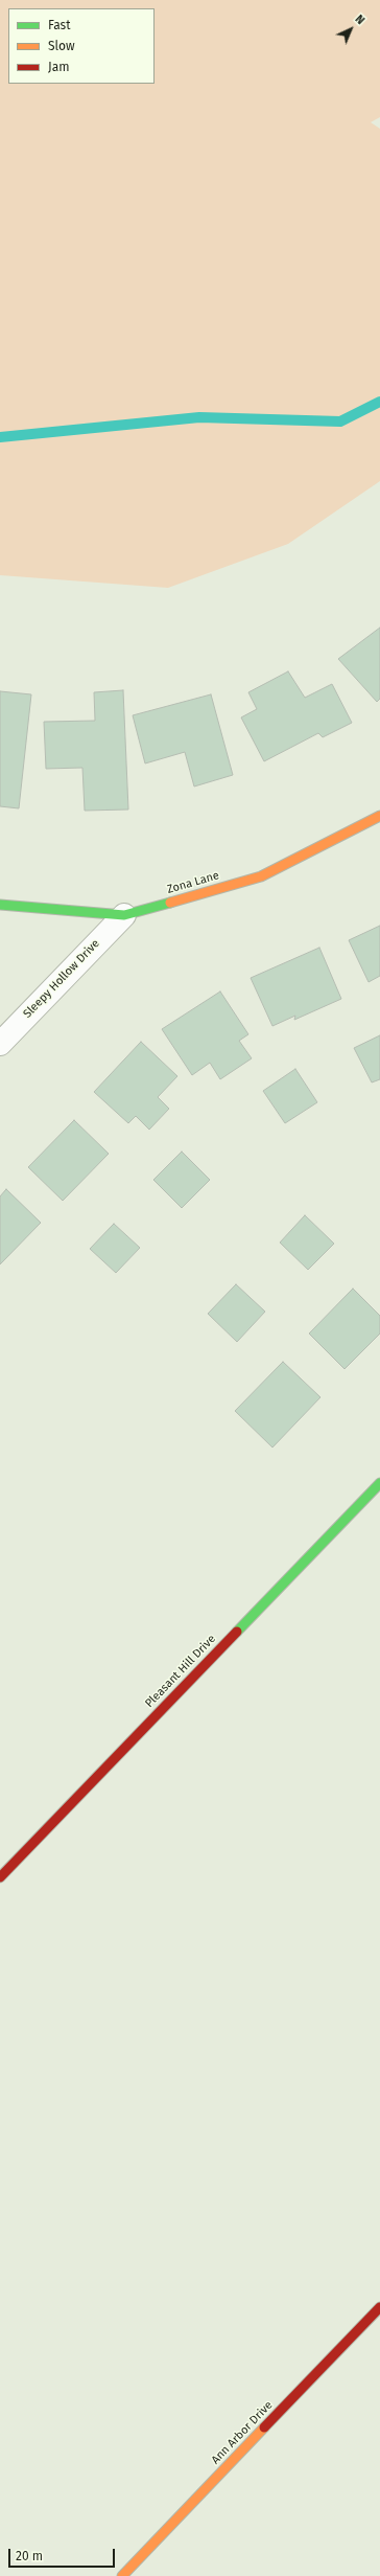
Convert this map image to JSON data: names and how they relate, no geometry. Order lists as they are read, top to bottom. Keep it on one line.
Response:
{"streets":{"street":["Zona Lane","Sleepy Hollow Drive","Pleasant Hill Drive","Ann Arbor Drive"]},"crossings":[["Zona Lane","Sleepy Hollow Drive"]],"legend":["Fast","Slow","Jam"],"scale_bar":"20 m","north":"top right"}
